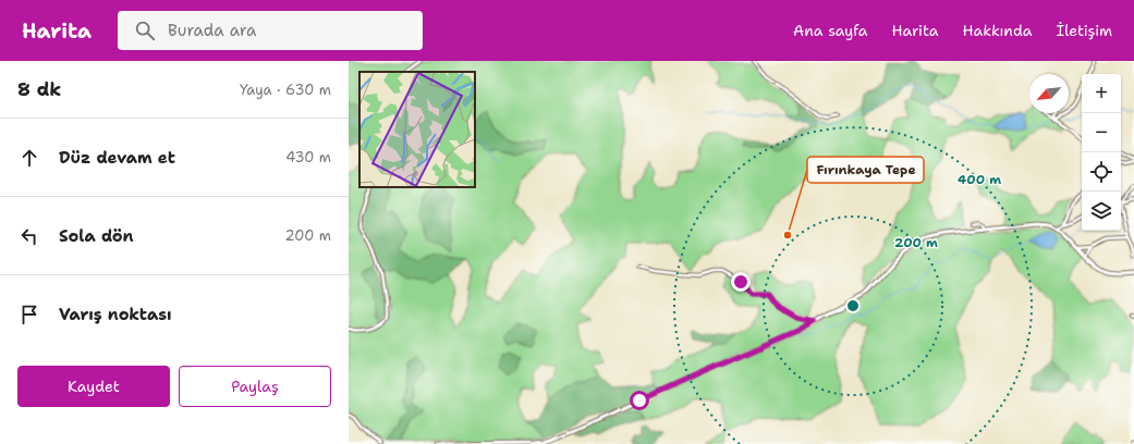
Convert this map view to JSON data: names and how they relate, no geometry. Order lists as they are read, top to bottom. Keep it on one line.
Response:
{"places":["Fırınkaya Tepe"],"north":"bottom left","page":{"header":"Harita","search":"Burada ara","nav":["Ana sayfa","Harita","Hakkında","İletişim"],"heading":["8 dk","Yaya · 630 m"],"map_buttons":["+","−"],"list":[["Düz devam et","430 m"],["Sola dön","200 m"],"Varış noktası"],"buttons":["Kaydet","Paylaş"]},"rings":["400 m","200 m"]}
